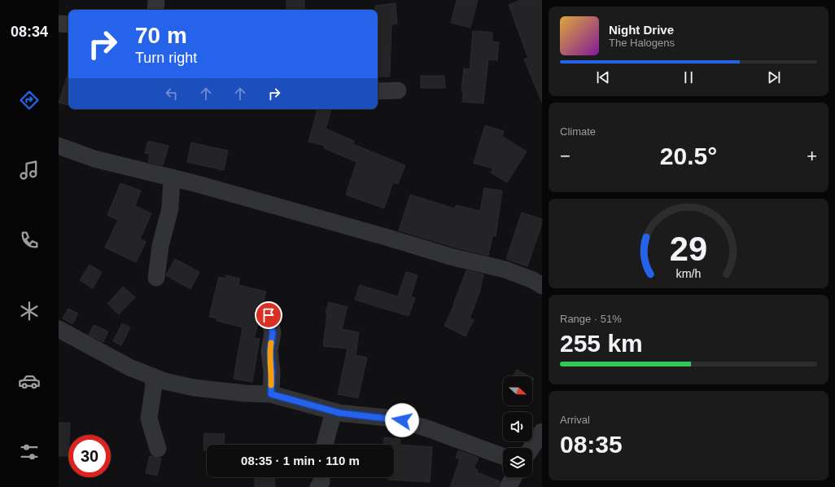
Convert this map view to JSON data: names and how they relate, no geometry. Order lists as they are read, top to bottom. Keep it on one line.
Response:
{"north":"right","page":{"tabs":"08:34","turn":["70 m","Turn right"],"song":["Night Drive","The Halogens"],"tile":["Climate",["Range · 51%","255 km"],["Arrival","08:35"]],"heat":["−","20.5°","+"],"limit":"30","trip":"08:35 · 1 min · 110 m","gauge":["29","km/h"]}}
